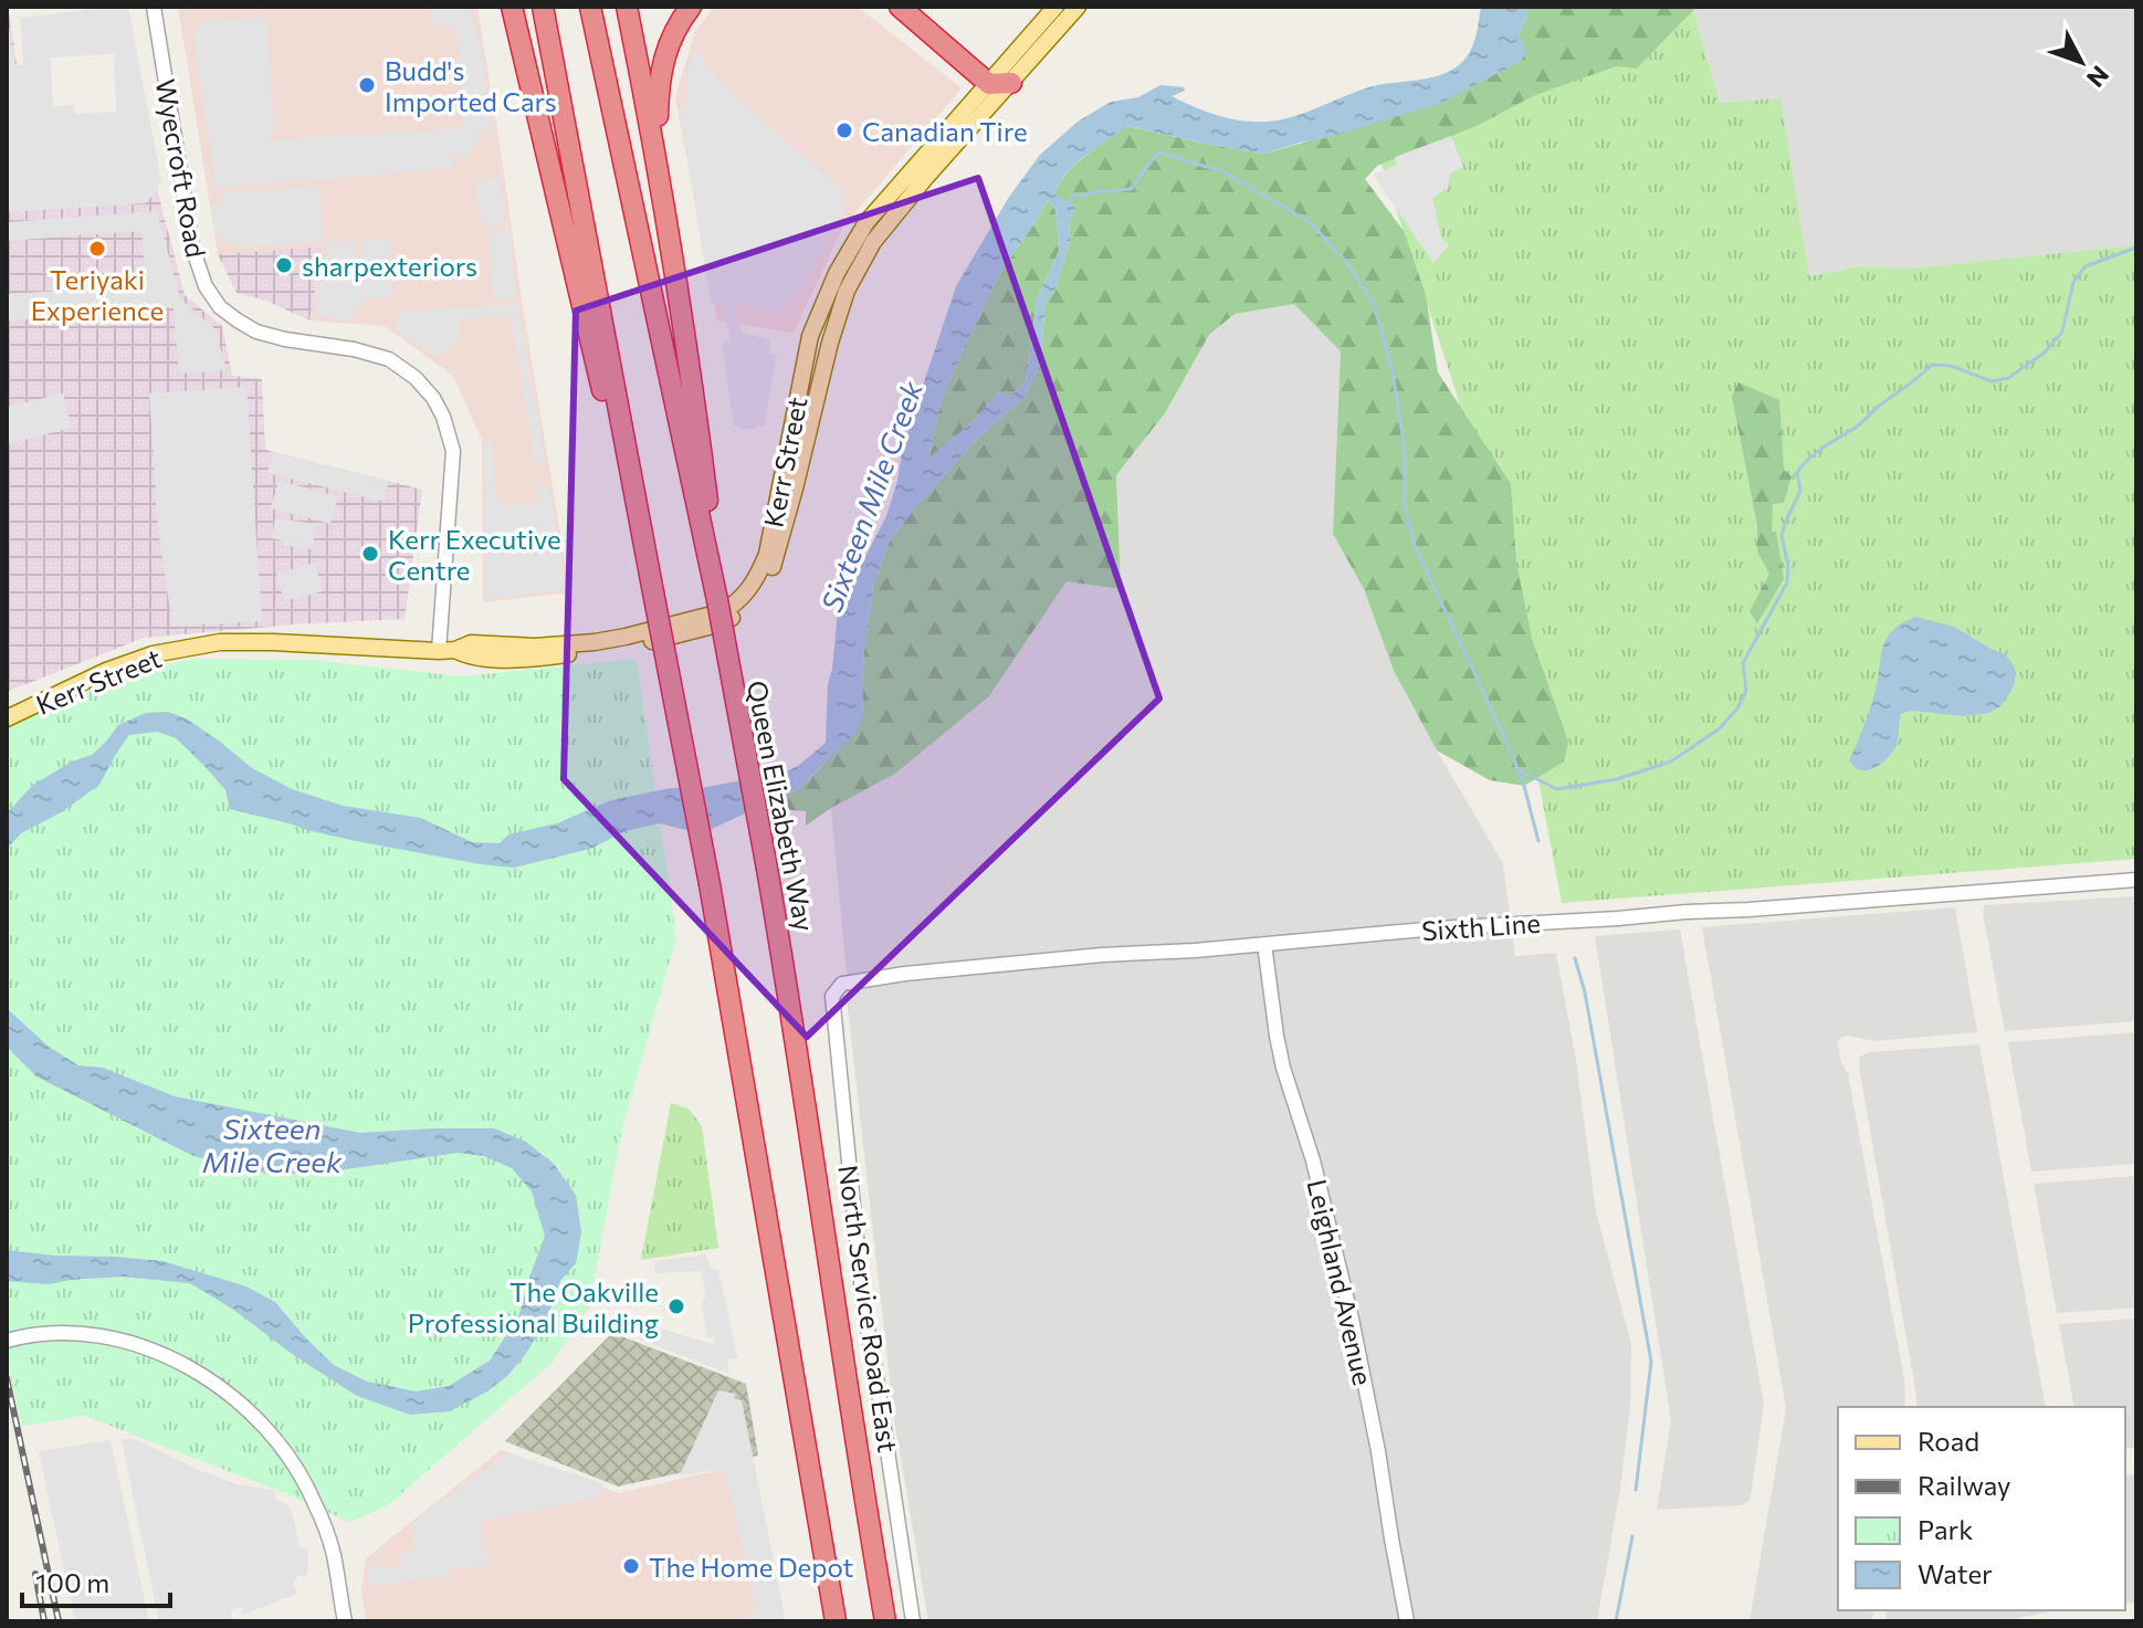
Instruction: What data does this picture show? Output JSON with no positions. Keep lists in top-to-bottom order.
{
  "streets": {
    "highway": ["Queen Elizabeth Way"],
    "main road": ["Kerr Street"],
    "street": [
      "Wyecroft Road",
      "Sixth Line",
      "Leighland Avenue",
      "North Service Road East"
    ]
  },
  "crossings": [
    ["Wyecroft Road", "Kerr Street"],
    ["Sixth Line", "Leighland Avenue"],
    ["Sixth Line", "North Service Road East"]
  ],
  "water": ["Sixteen Mile Creek"],
  "places": [
    "Budd's Imported Cars",
    "Canadian Tire",
    "Teriyaki Experience",
    "sharpexteriors",
    "Kerr Executive Centre",
    "The Oakville Professional Building",
    "The Home Depot"
  ],
  "legend": [
    "Road",
    "Railway",
    "Park",
    "Water"
  ],
  "scale_bar": "100 m",
  "north": "bottom right"
}
